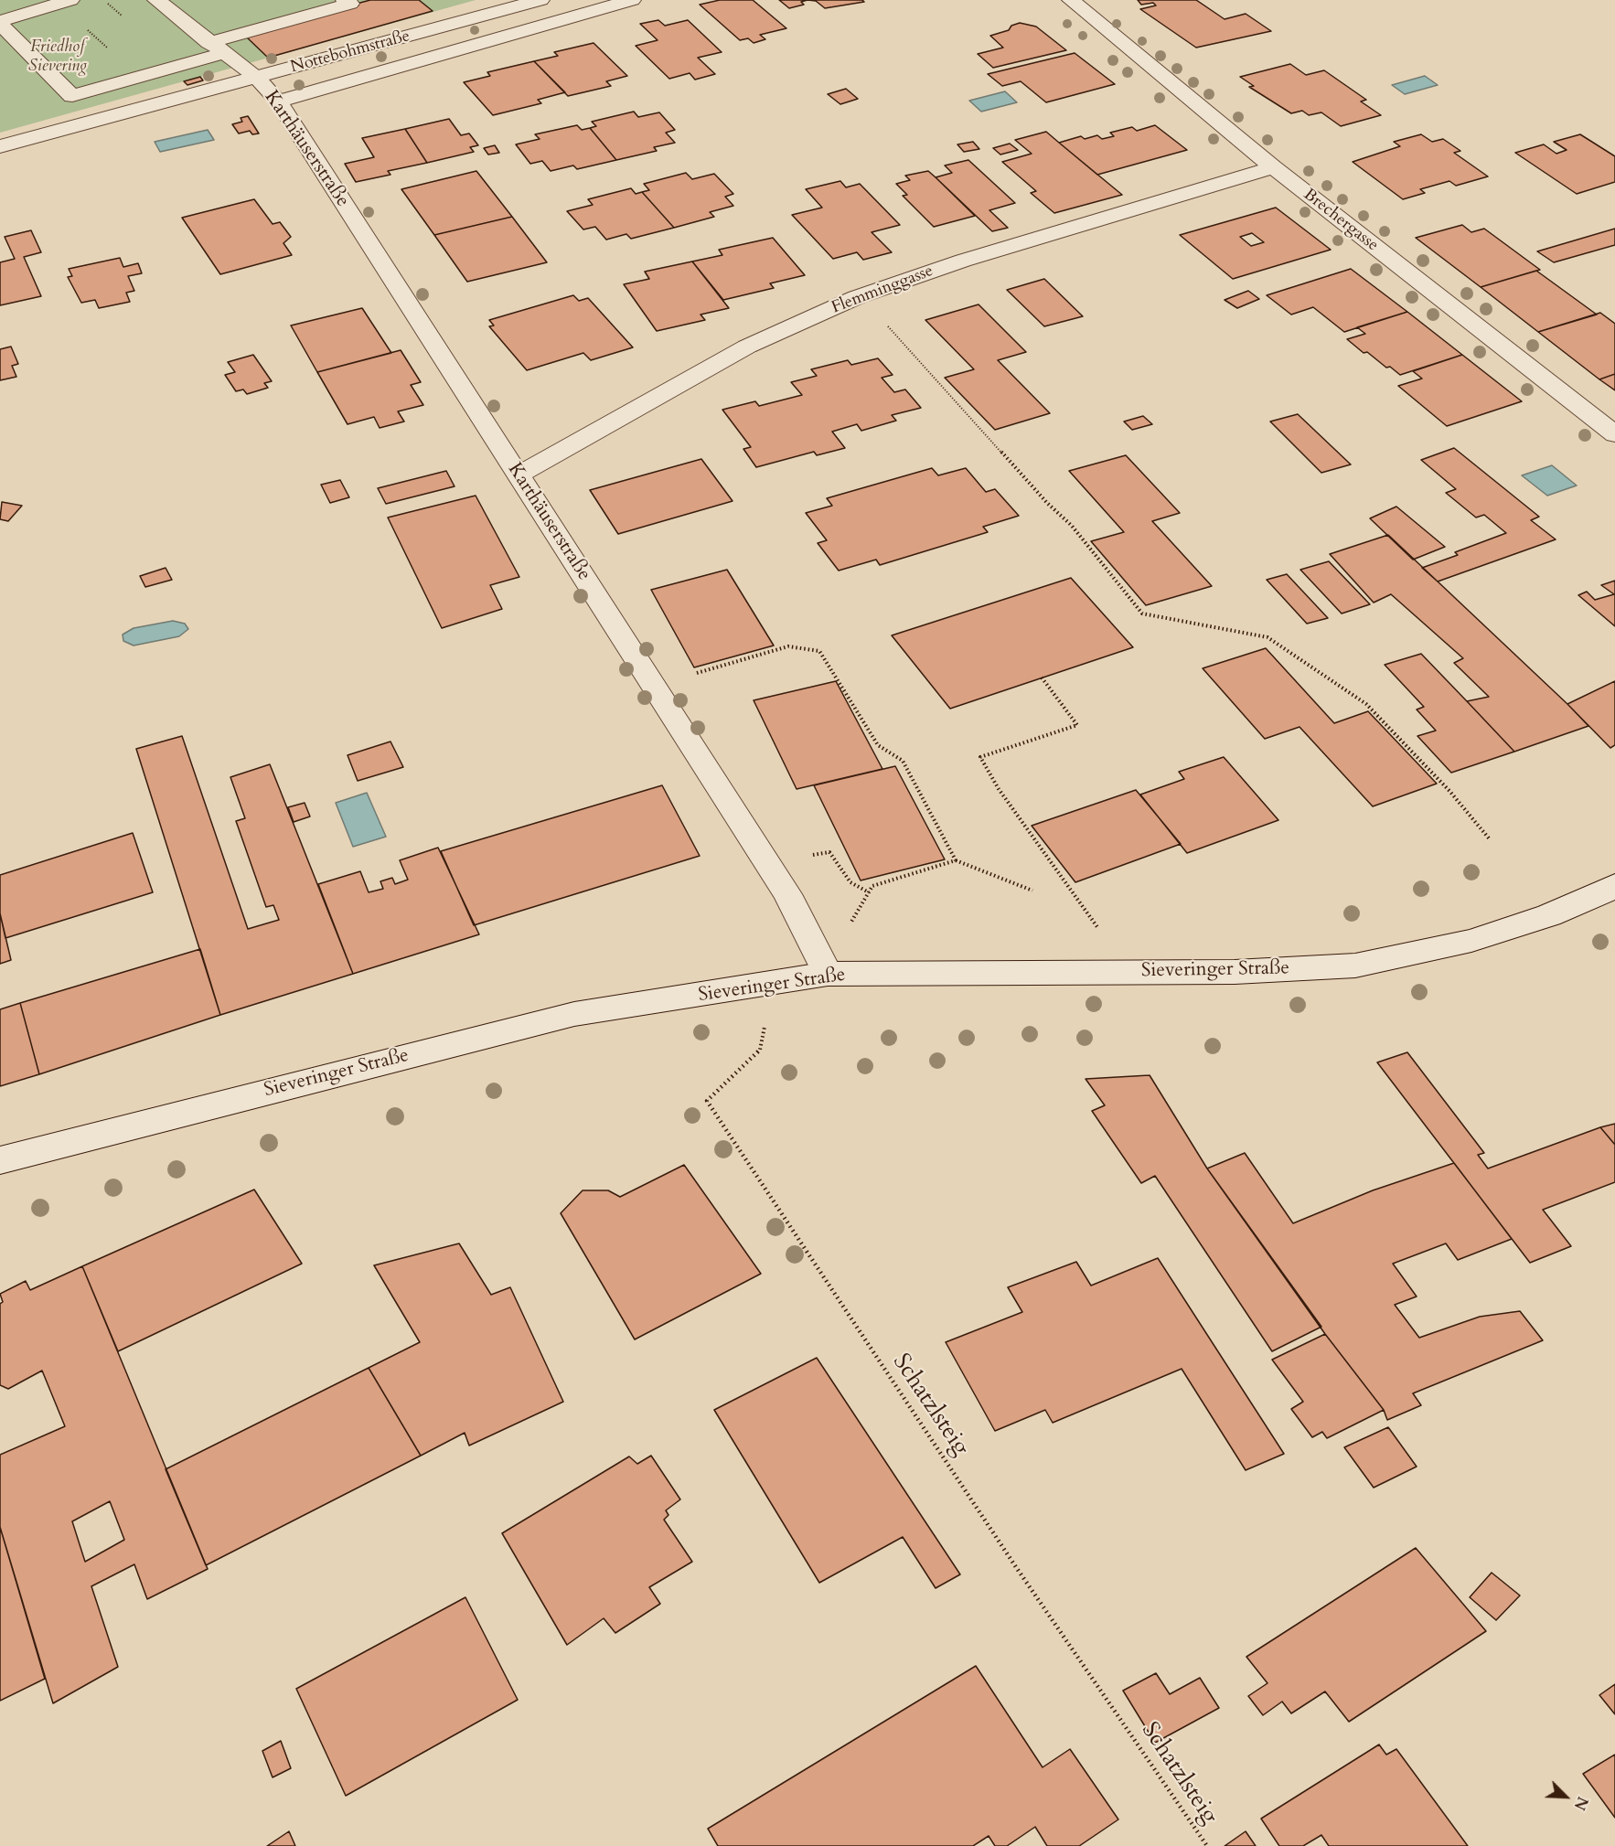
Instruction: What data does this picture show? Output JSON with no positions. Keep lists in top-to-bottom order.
{
  "streets": {
    "street": [
      "Nottebohmstraße",
      "Karthäuserstraße",
      "Brechergasse",
      "Flemminggasse",
      "Sieveringer Straße"
    ],
    "path": ["Schatzlsteig"]
  },
  "crossings": [
    ["Nottebohmstraße", "Karthäuserstraße"],
    ["Karthäuserstraße", "Flemminggasse"],
    ["Karthäuserstraße", "Sieveringer Straße"],
    ["Brechergasse", "Flemminggasse"],
    ["Sieveringer Straße", "Schatzlsteig"]
  ],
  "parks": ["Friedhof Sievering"],
  "north": "bottom right"
}
